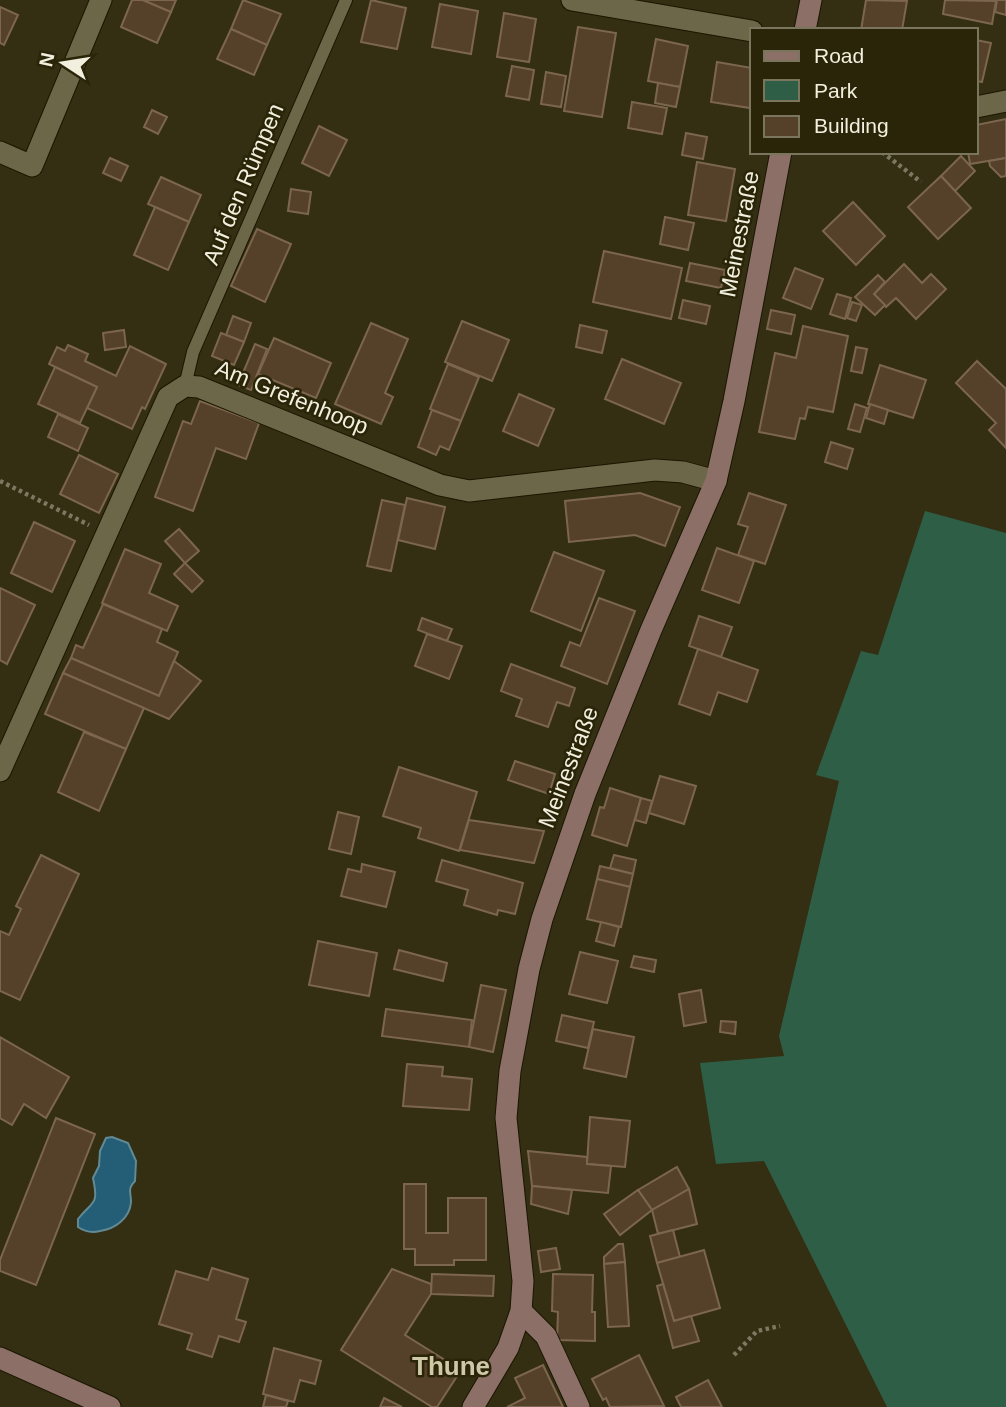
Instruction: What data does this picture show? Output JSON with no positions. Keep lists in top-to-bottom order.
{
  "streets": {
    "street": ["Meinestraße", "Am Grefenhoop"],
    "lane": ["Auf den Rümpen"]
  },
  "crossings": [
    ["Auf den Rümpen", "Am Grefenhoop"],
    ["Meinestraße", "Am Grefenhoop"]
  ],
  "districts": ["Thune"],
  "legend": ["Road", "Park", "Building"],
  "north": "left"
}
